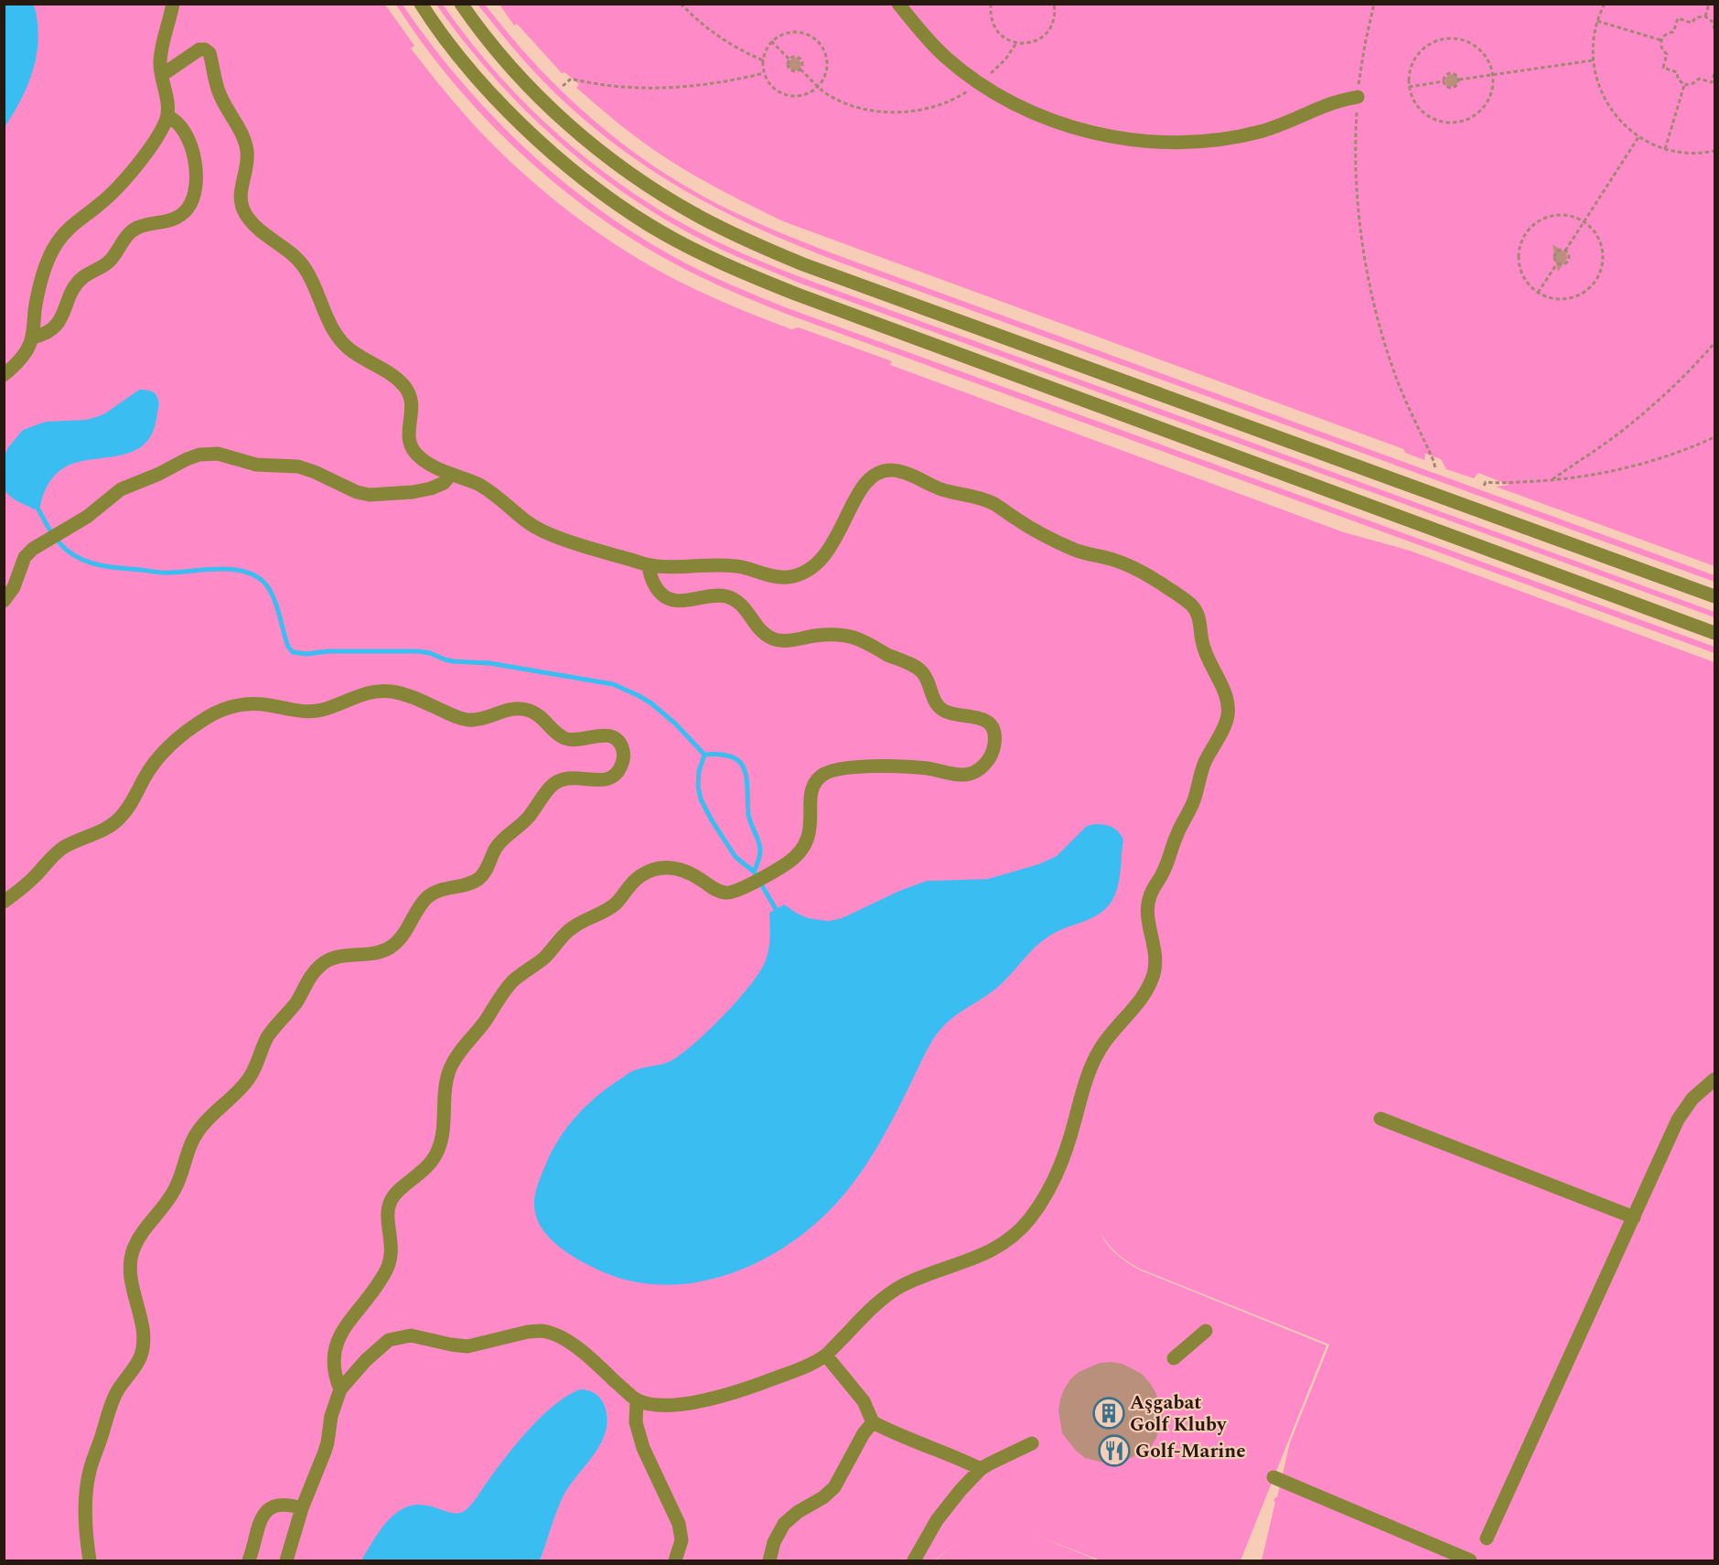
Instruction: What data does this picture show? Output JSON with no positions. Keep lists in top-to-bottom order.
{
  "places": {
    "building": ["Aşgabat Golf Kluby"],
    "restaurant": ["Golf-Marine"]
  }
}
